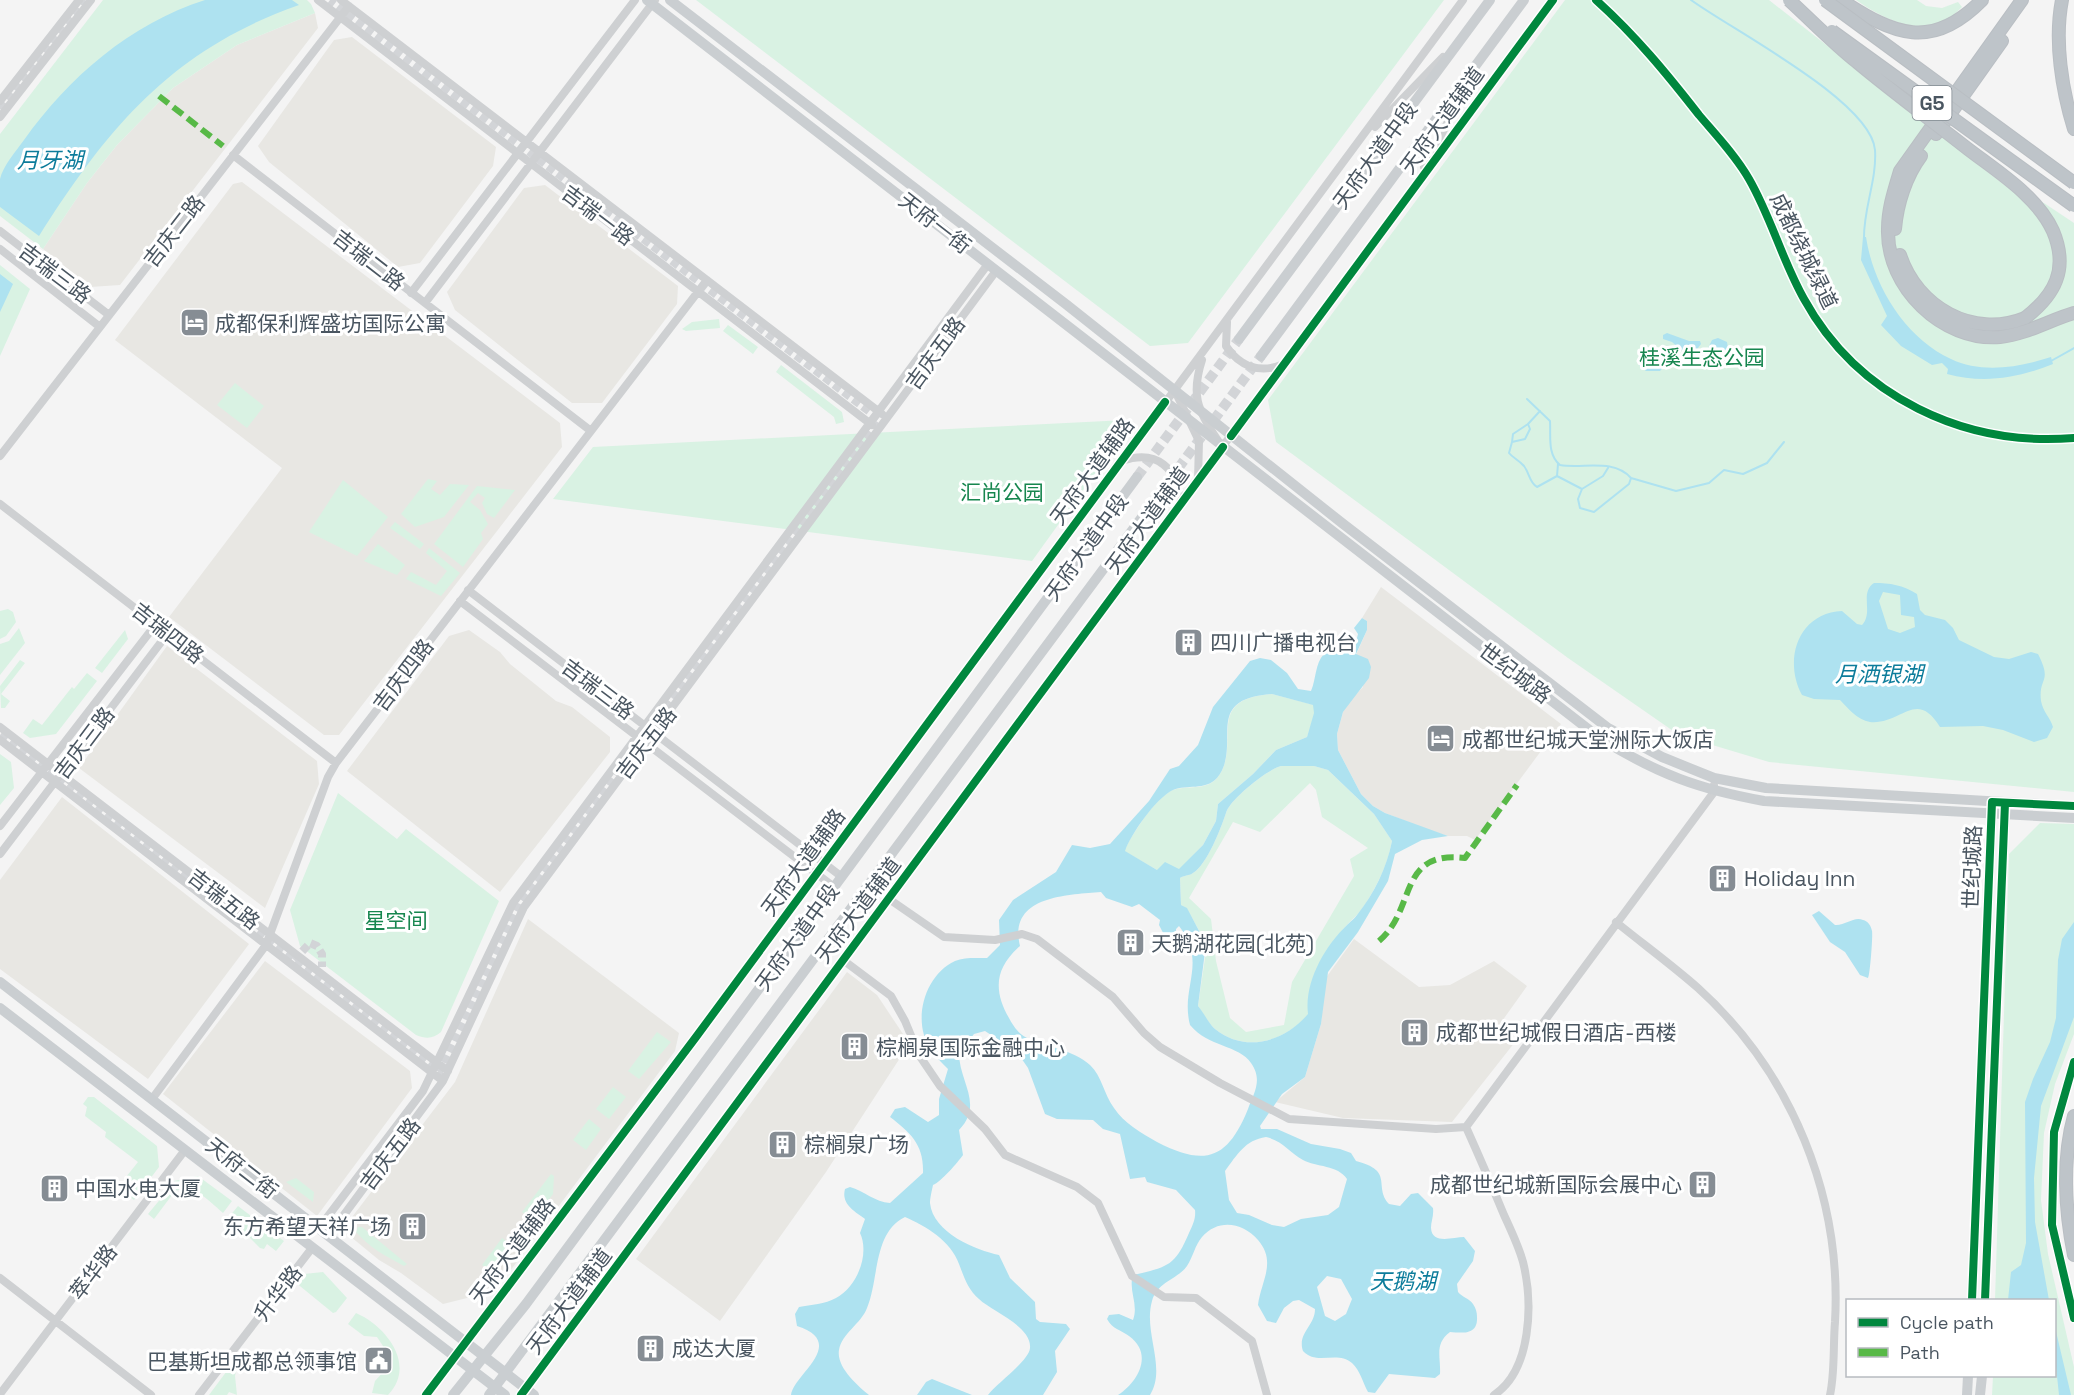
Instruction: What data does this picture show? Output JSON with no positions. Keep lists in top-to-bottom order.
{
  "streets": {
    "highway": ["G5"],
    "main road": [
      "天府大道中段",
      "天府一街",
      "世纪城路",
      "天府二街"
    ],
    "street": [
      "天府大道辅道",
      "吉瑞一路",
      "吉庆二路",
      "吉瑞二路",
      "吉瑞三路",
      "吉庆五路",
      "天府大道辅路",
      "吉瑞四路",
      "吉庆四路",
      "吉庆三路",
      "吉瑞五路",
      "萃华路",
      "升华路"
    ],
    "cycle path": ["成都绕城绿道"]
  },
  "crossings": [
    ["天府大道辅道", "天府一街"],
    ["天府大道辅道", "世纪城路"],
    ["天府大道中段", "吉瑞三路"],
    ["天府大道中段", "天府二街"],
    ["吉瑞一路", "吉庆二路"],
    ["吉瑞一路", "吉庆五路"],
    ["吉瑞一路", "吉庆四路"],
    ["天府一街", "吉庆五路"],
    ["天府一街", "天府大道辅路"],
    ["天府一街", "世纪城路"],
    ["吉庆二路", "吉瑞二路"],
    ["吉庆二路", "吉瑞三路"],
    ["吉瑞二路", "吉庆四路"],
    ["吉瑞三路", "吉庆五路"],
    ["吉瑞三路", "天府大道辅路"],
    ["吉瑞三路", "吉庆四路"],
    ["吉庆五路", "吉瑞五路"],
    ["吉庆五路", "天府二街"],
    ["天府大道辅路", "天府二街"],
    ["吉瑞四路", "吉庆四路"],
    ["吉瑞四路", "吉庆三路"],
    ["吉庆四路", "吉瑞五路"],
    ["吉庆四路", "天府二街"],
    ["吉庆三路", "吉瑞五路"],
    ["天府二街", "萃华路"],
    ["天府二街", "升华路"]
  ],
  "water": ["月牙湖", "月洒银湖", "天鹅湖"],
  "parks": ["桂溪生态公园", "汇尚公园", "星空间"],
  "places": {
    "hotel": ["成都保利辉盛坊国际公寓", "成都世纪城天堂洲际大饭店"],
    "building": [
      "四川广播电视台",
      "Holiday Inn",
      "天鹅湖花园(北苑)",
      "成都世纪城假日酒店-西楼",
      "棕榈泉国际金融中心",
      "棕榈泉广场",
      "成都世纪城新国际会展中心",
      "中国水电大厦",
      "东方希望天祥广场",
      "成达大厦"
    ],
    "public building": ["巴基斯坦成都总领事馆"]
  },
  "legend": ["Cycle path", "Path"]
}
